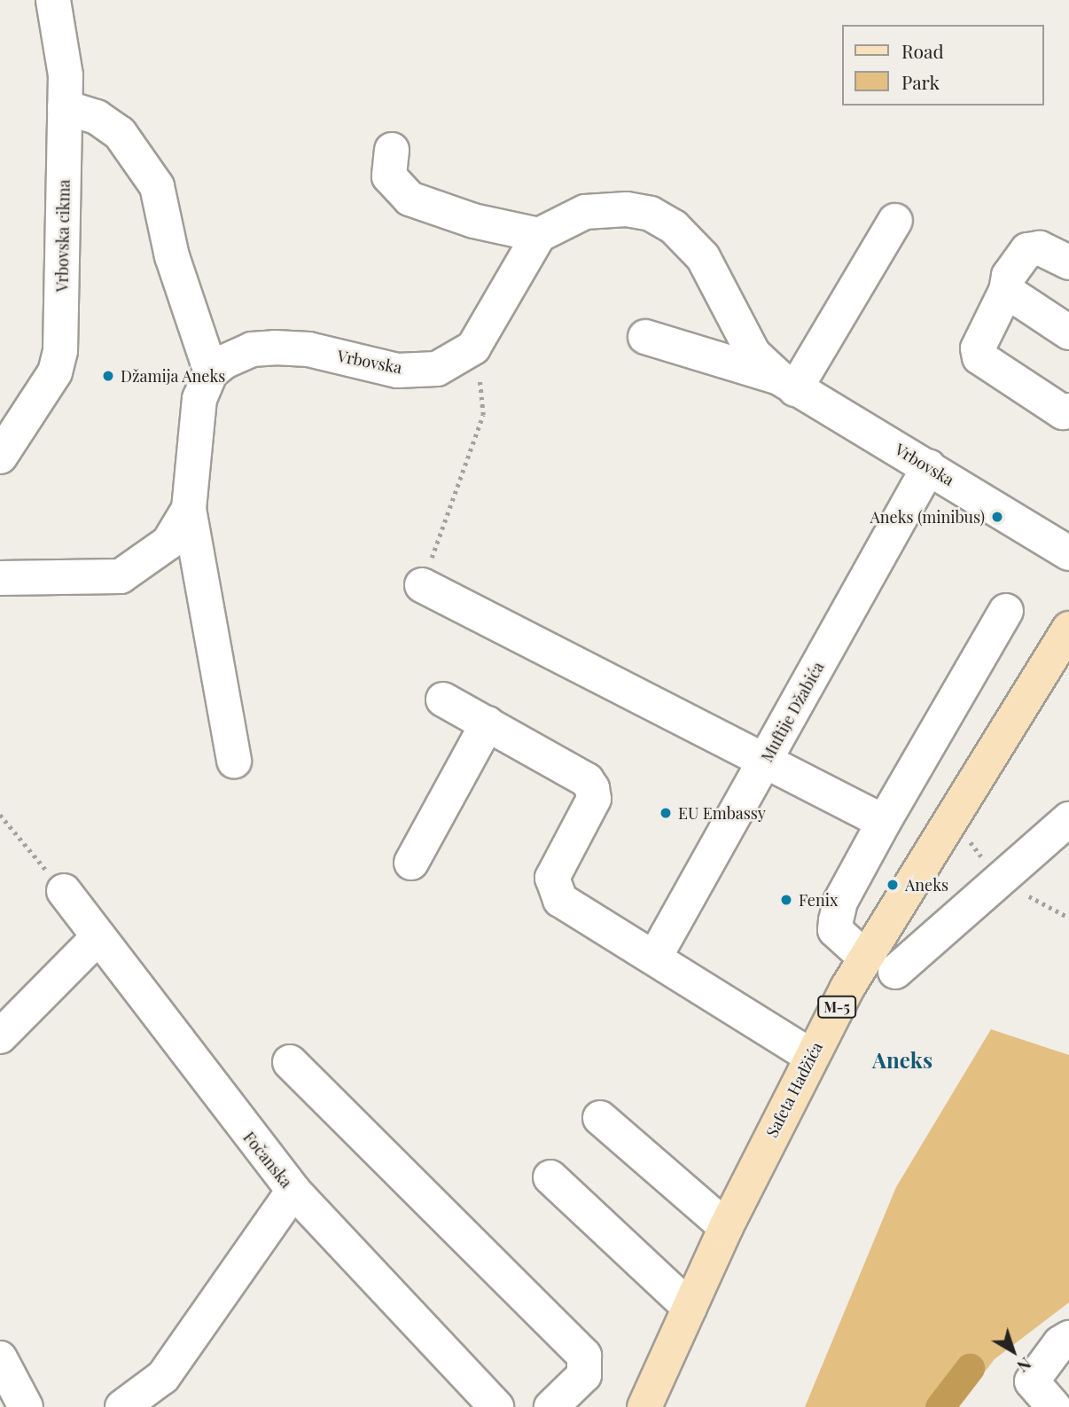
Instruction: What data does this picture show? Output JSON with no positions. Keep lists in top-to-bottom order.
{
  "streets": {
    "main road": ["M-5", "Safeta Hadžića"],
    "street": [
      "Vrbovska cikma",
      "Vrbovska",
      "Muftije Džabića",
      "Fočanska"
    ]
  },
  "crossings": [
    ["Vrbovska", "Muftije Džabića"]
  ],
  "districts": ["Aneks"],
  "places": [
    "Džamija Aneks",
    "Aneks (minibus)",
    "EU Embassy",
    "Aneks",
    "Fenix"
  ],
  "legend": ["Road", "Park"],
  "north": "bottom right"
}
